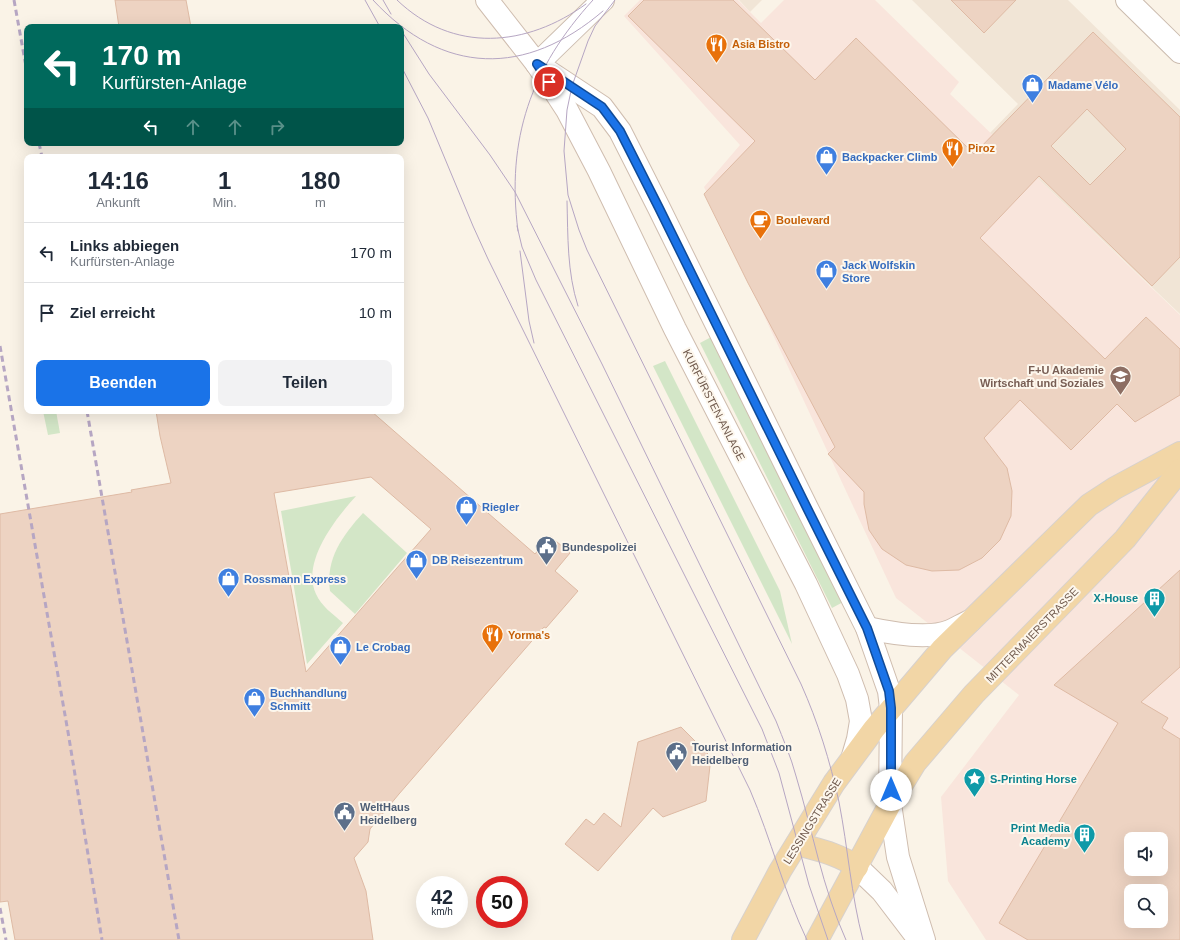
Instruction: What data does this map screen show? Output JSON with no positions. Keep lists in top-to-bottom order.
{
  "streets": {
    "main road": ["KURFÜRSTEN-ANLAGE", "MITTERMAIERSTRASSE", "LESSINGSTRASSE"]
  },
  "crossings": [
    ["KURFÜRSTEN-ANLAGE", "MITTERMAIERSTRASSE"],
    ["KURFÜRSTEN-ANLAGE", "LESSINGSTRASSE"]
  ],
  "places": {
    "restaurant": ["Asia Bistro", "Piroz", "Yorma's"],
    "shop": [
      "Madame Vélo",
      "Backpacker Climb",
      "Jack Wolfskin Store",
      "Riegler",
      "DB Reisezentrum",
      "Rossmann Express",
      "Le Crobag",
      "Buchhandlung Schmitt"
    ],
    "cafe": ["Boulevard"],
    "school or university": ["F+U Akademie Wirtschaft und Soziales"],
    "public building": ["Bundespolizei", "Tourist Information Heidelberg", "WeltHaus Heidelberg"],
    "building": ["X-House", "Print Media Academy"],
    "place": ["S-Printing Horse"]
  },
  "page": {
    "turn": ["170 m", "Kurfürsten-Anlage"],
    "eta": [
      "14:16",
      "Ankunft",
      "1",
      "Min.",
      "180",
      "m"
    ],
    "list": [
      {
        "name": "Links abbiegen",
        "note": "Kurfürsten-Anlage",
        "value": "170 m"
      },
      {
        "name": "Ziel erreicht",
        "value": "10 m"
      }
    ],
    "buttons": ["Beenden", "Teilen"],
    "speed": "42 km/h",
    "limit": "50"
  }
}
